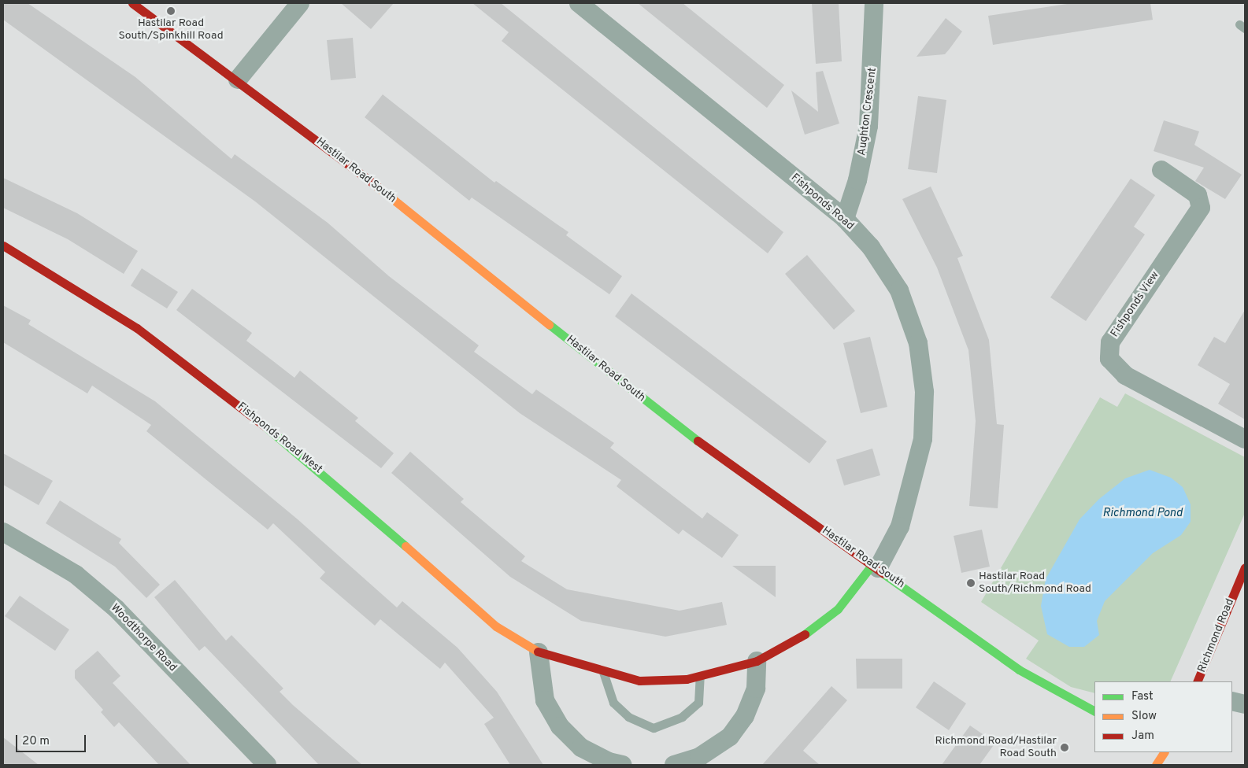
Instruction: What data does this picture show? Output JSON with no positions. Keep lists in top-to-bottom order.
{
  "streets": {
    "street": [
      "Aughton Crescent",
      "Hastilar Road South",
      "Fishponds Road",
      "Fishponds View",
      "Fishponds Road West",
      "Richmond Road",
      "Woodthorpe Road"
    ]
  },
  "crossings": [
    ["Aughton Crescent", "Fishponds Road"],
    ["Hastilar Road South", "Fishponds Road"],
    ["Hastilar Road South", "Fishponds Road West"],
    ["Fishponds Road", "Fishponds Road West"]
  ],
  "water": ["Richmond Pond"],
  "places": ["Hastilar Road South/Spinkhill Road", "Hastilar Road South/Richmond Road", "Richmond Road/Hastilar Road South"],
  "legend": ["Fast", "Slow", "Jam"],
  "scale_bar": "20 m"
}
